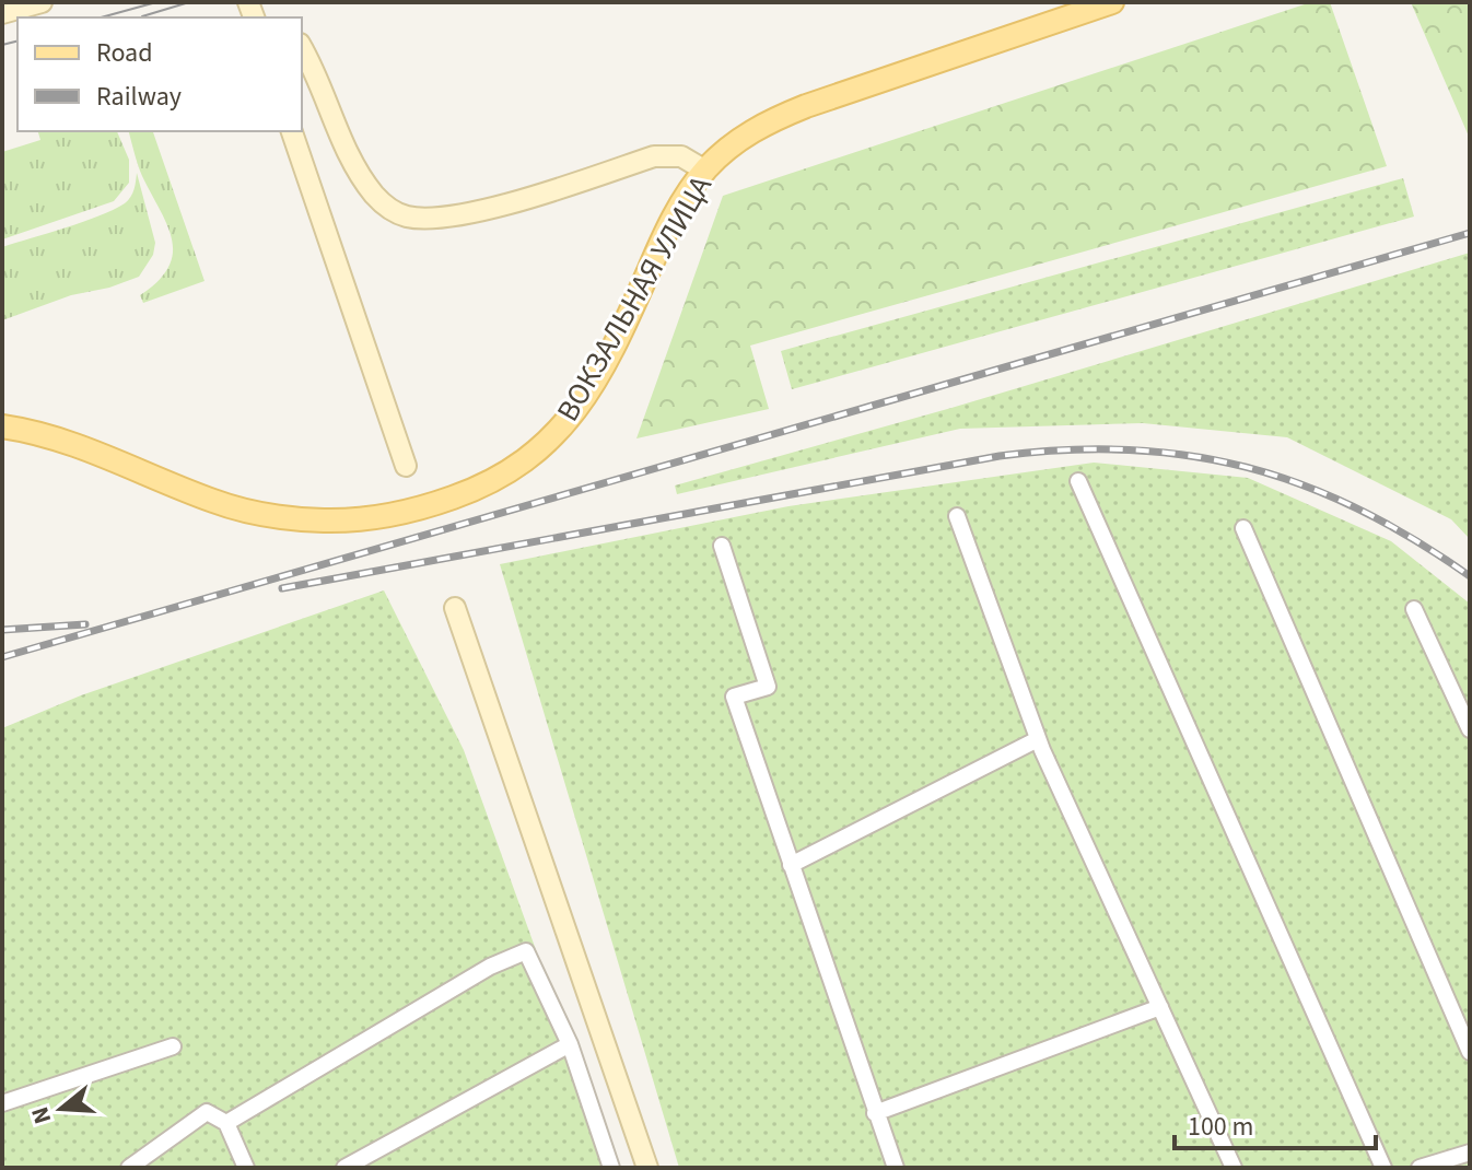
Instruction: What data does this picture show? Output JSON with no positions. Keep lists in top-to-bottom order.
{
  "streets": {
    "main road": ["ВОКЗАЛЬНАЯ УЛИЦА"]
  },
  "legend": ["Road", "Railway"],
  "scale_bar": "100 m",
  "north": "left"
}
